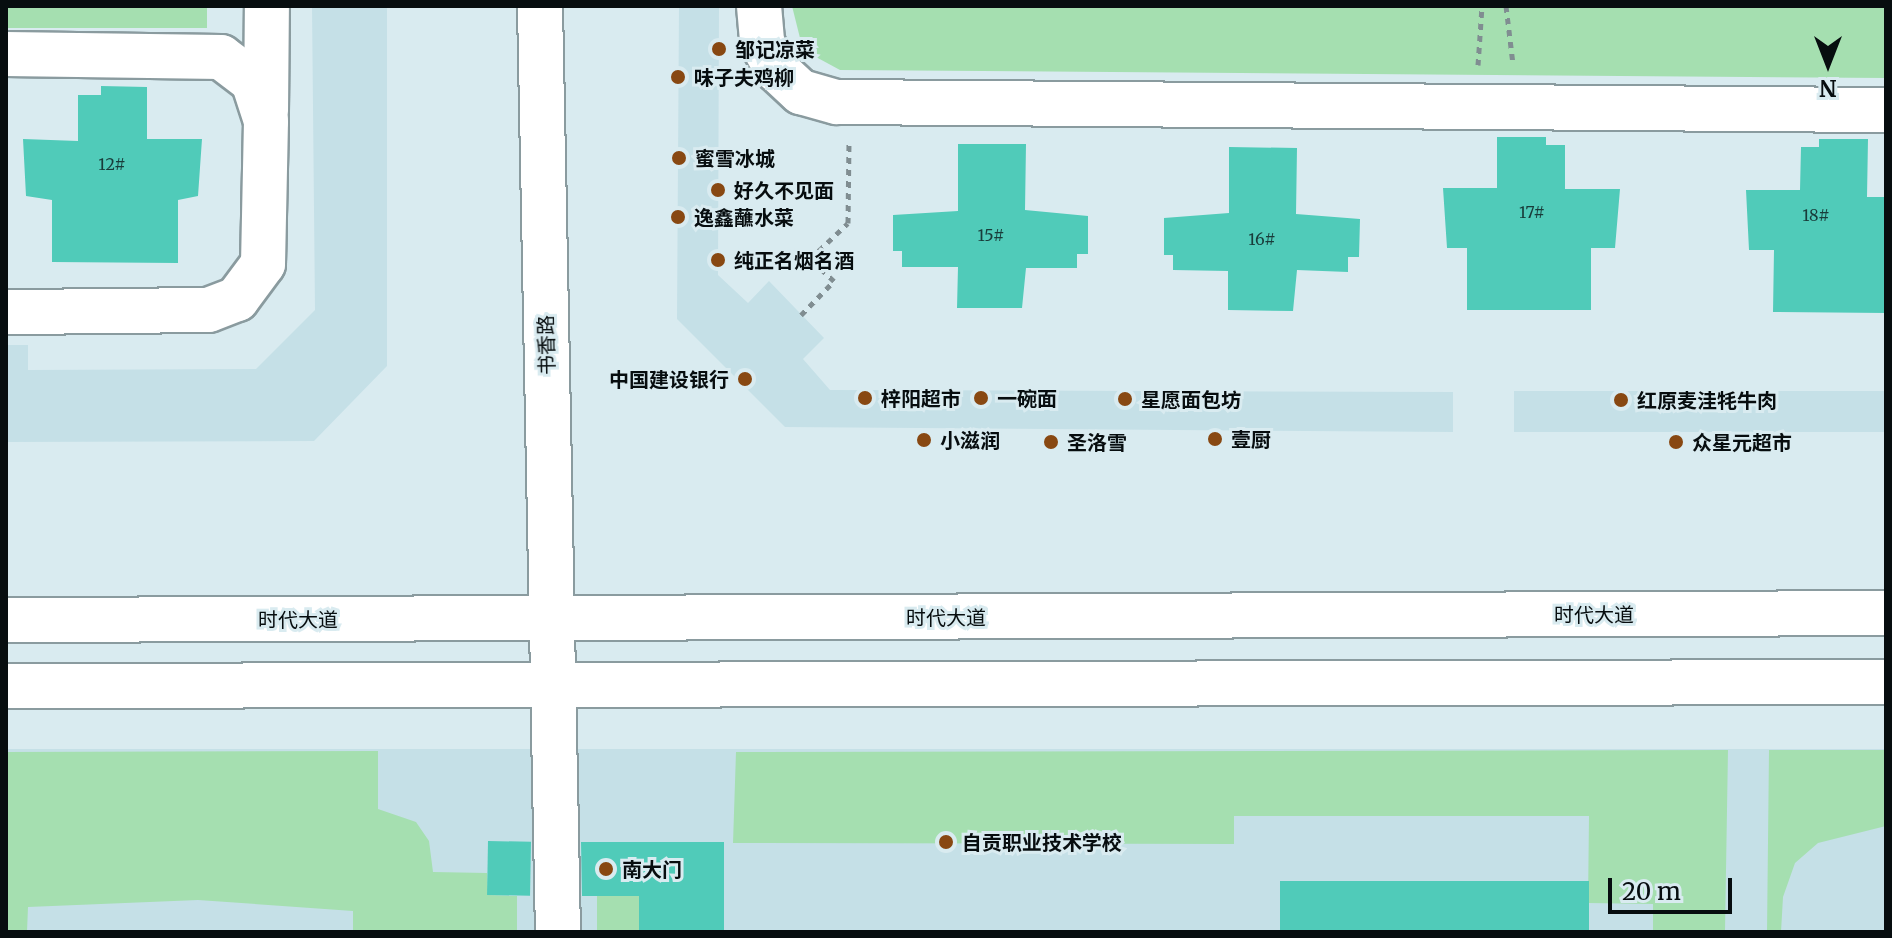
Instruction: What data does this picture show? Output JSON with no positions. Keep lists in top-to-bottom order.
{
  "streets": {
    "main road": ["书香路", "时代大道"]
  },
  "crossings": [
    ["书香路", "时代大道"]
  ],
  "places": [
    "邹记凉菜",
    "味子夫鸡柳",
    "蜜雪冰城",
    "好久不见面",
    "逸鑫蘸水菜",
    "纯正名烟名酒",
    "中国建设银行",
    "梓阳超市",
    "一碗面",
    "星愿面包坊",
    "红原麦洼牦牛肉",
    "壹厨",
    "小滋润",
    "圣洛雪",
    "众星元超市",
    "自贡职业技术学校",
    "南大门"
  ],
  "house_numbers": [
    "12#",
    "17#",
    "18#",
    "15#",
    "16#"
  ],
  "scale_bar": "20 m",
  "north": "bottom"
}
